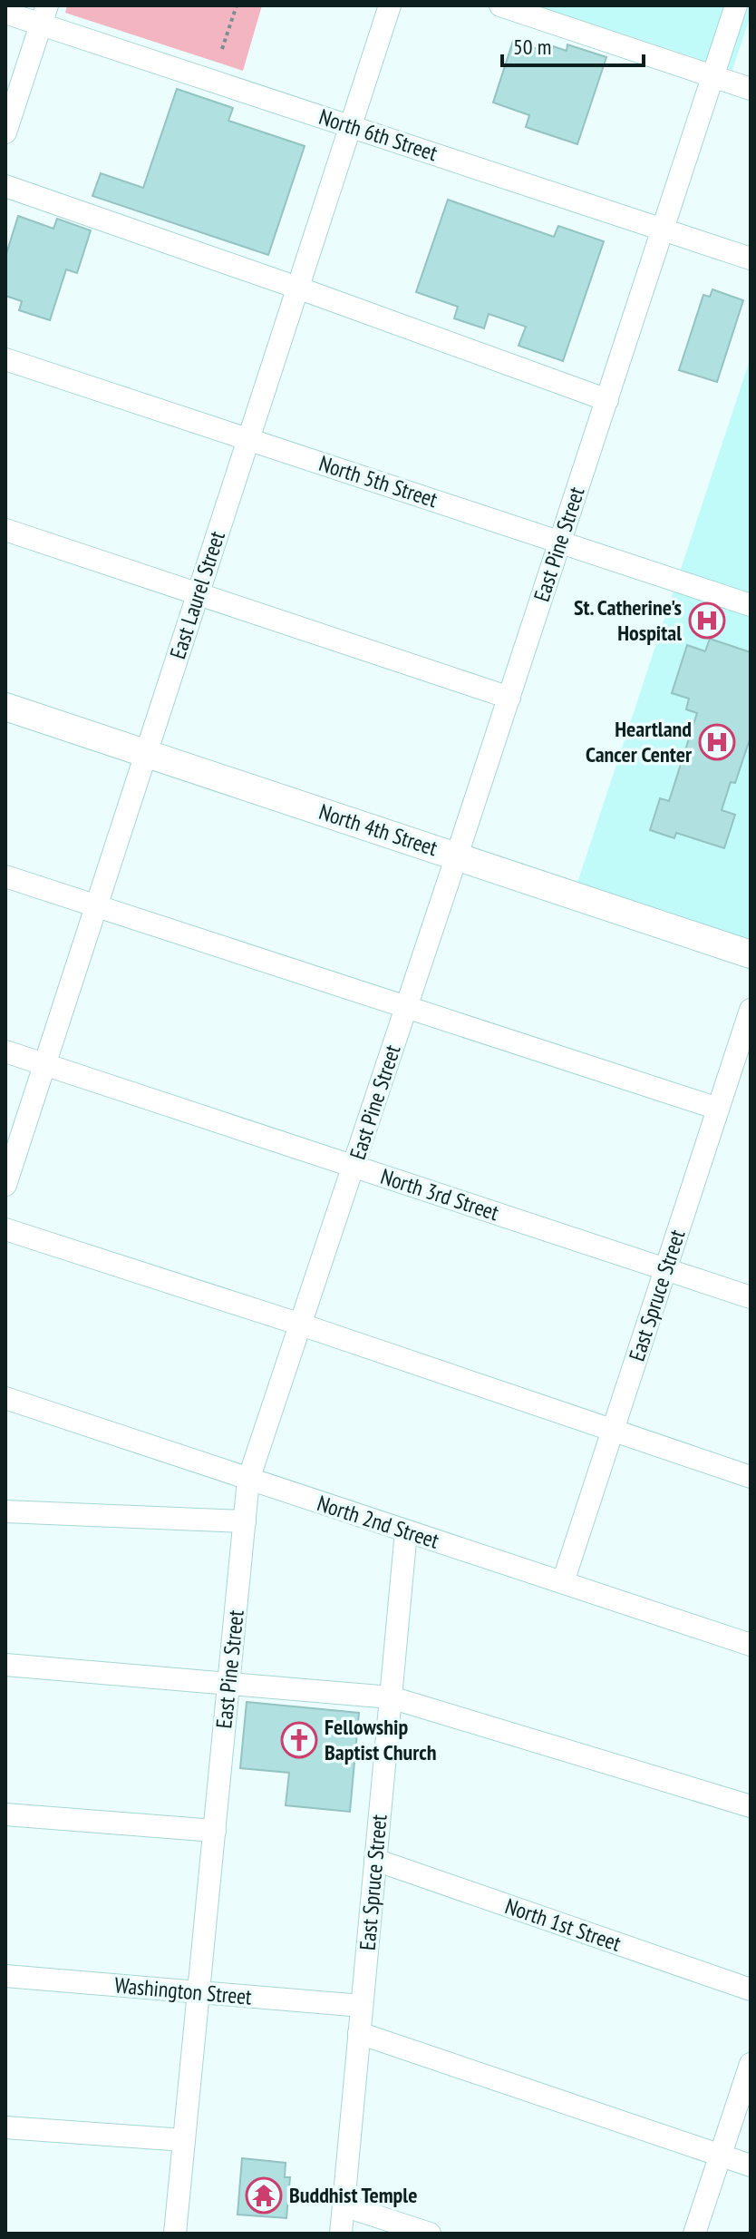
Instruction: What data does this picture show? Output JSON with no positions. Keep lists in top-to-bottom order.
{
  "streets": {
    "main road": ["North 4th Street"],
    "street": [
      "North 6th Street",
      "North 5th Street",
      "East Pine Street",
      "East Laurel Street",
      "North 3rd Street",
      "East Spruce Street",
      "North 2nd Street",
      "North 1st Street",
      "Washington Street"
    ]
  },
  "crossings": [
    ["North 6th Street", "East Pine Street"],
    ["North 6th Street", "East Laurel Street"],
    ["North 5th Street", "East Pine Street"],
    ["North 5th Street", "East Laurel Street"],
    ["East Pine Street", "North 4th Street"],
    ["East Pine Street", "North 3rd Street"],
    ["East Pine Street", "North 2nd Street"],
    ["East Pine Street", "Washington Street"],
    ["East Laurel Street", "North 4th Street"],
    ["East Laurel Street", "North 3rd Street"],
    ["North 3rd Street", "East Spruce Street"],
    ["East Spruce Street", "North 2nd Street"],
    ["East Spruce Street", "North 1st Street"],
    ["East Spruce Street", "Washington Street"]
  ],
  "places": {
    "hospital": ["St. Catherine's Hospital", "Heartland Cancer Center"],
    "church": ["Fellowship Baptist Church"],
    "temple": ["Buddhist Temple"]
  },
  "scale_bar": "50 m"
}
